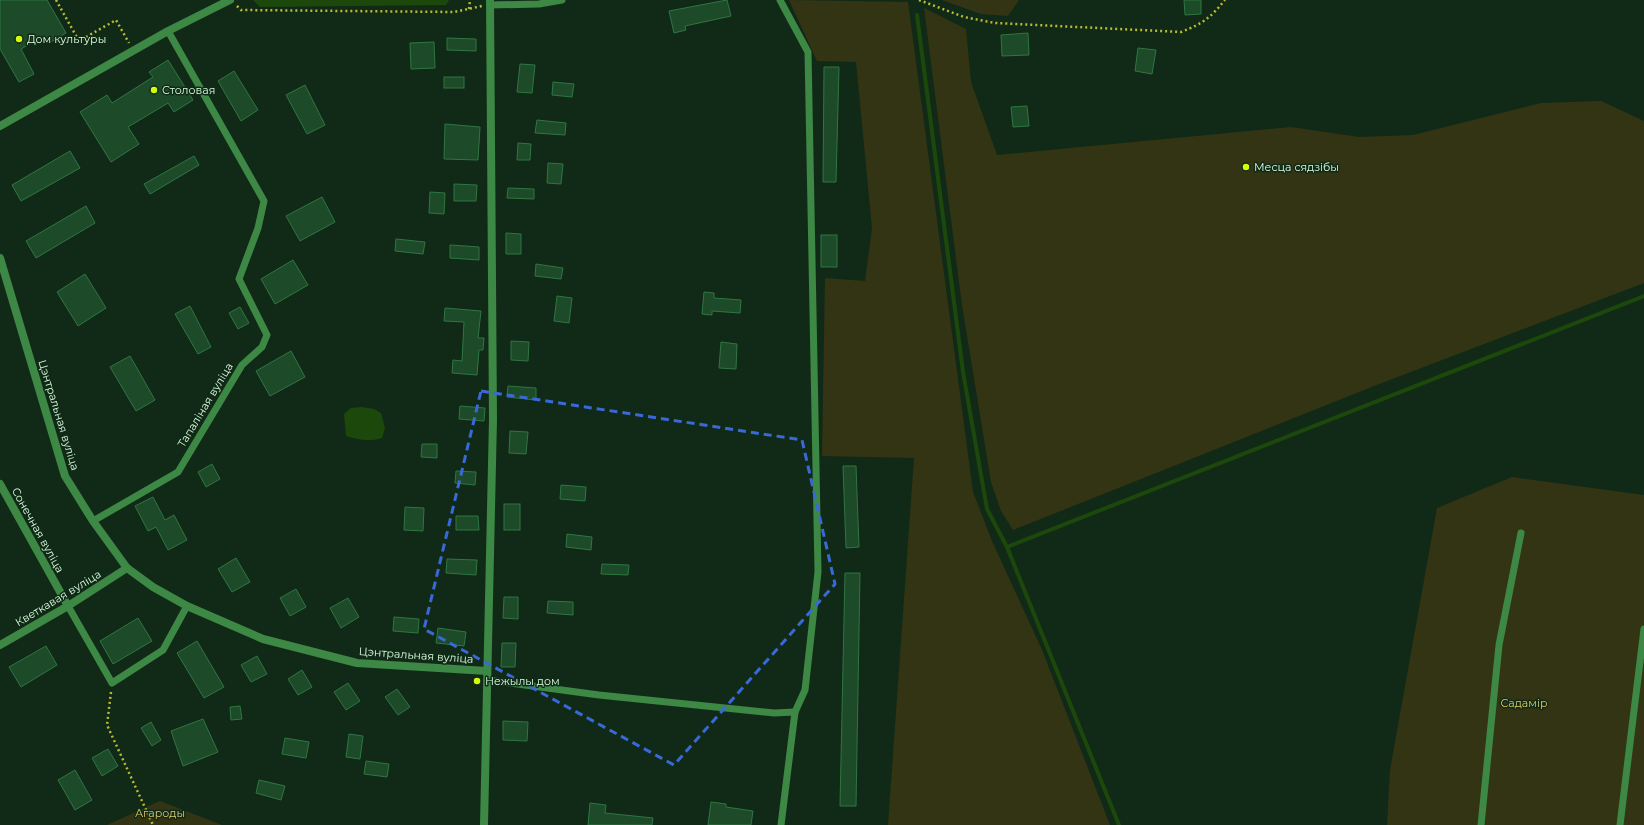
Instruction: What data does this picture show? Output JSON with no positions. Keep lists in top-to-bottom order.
{
  "streets": {
    "street": ["Цэнтральная вуліца", "Сонечная вуліца", "Кветкавая вуліца"],
    "lane": ["Тапаліная вуліца"]
  },
  "crossings": [
    ["Тапаліная вуліца", "Цэнтральная вуліца"],
    ["Цэнтральная вуліца", "Кветкавая вуліца"],
    ["Сонечная вуліца", "Кветкавая вуліца"]
  ],
  "parks": ["Садамір", "Агароды"],
  "places": [
    "Дом культуры",
    "Столовая",
    "Месца сядзібы",
    "Нежылы дом"
  ]
}
